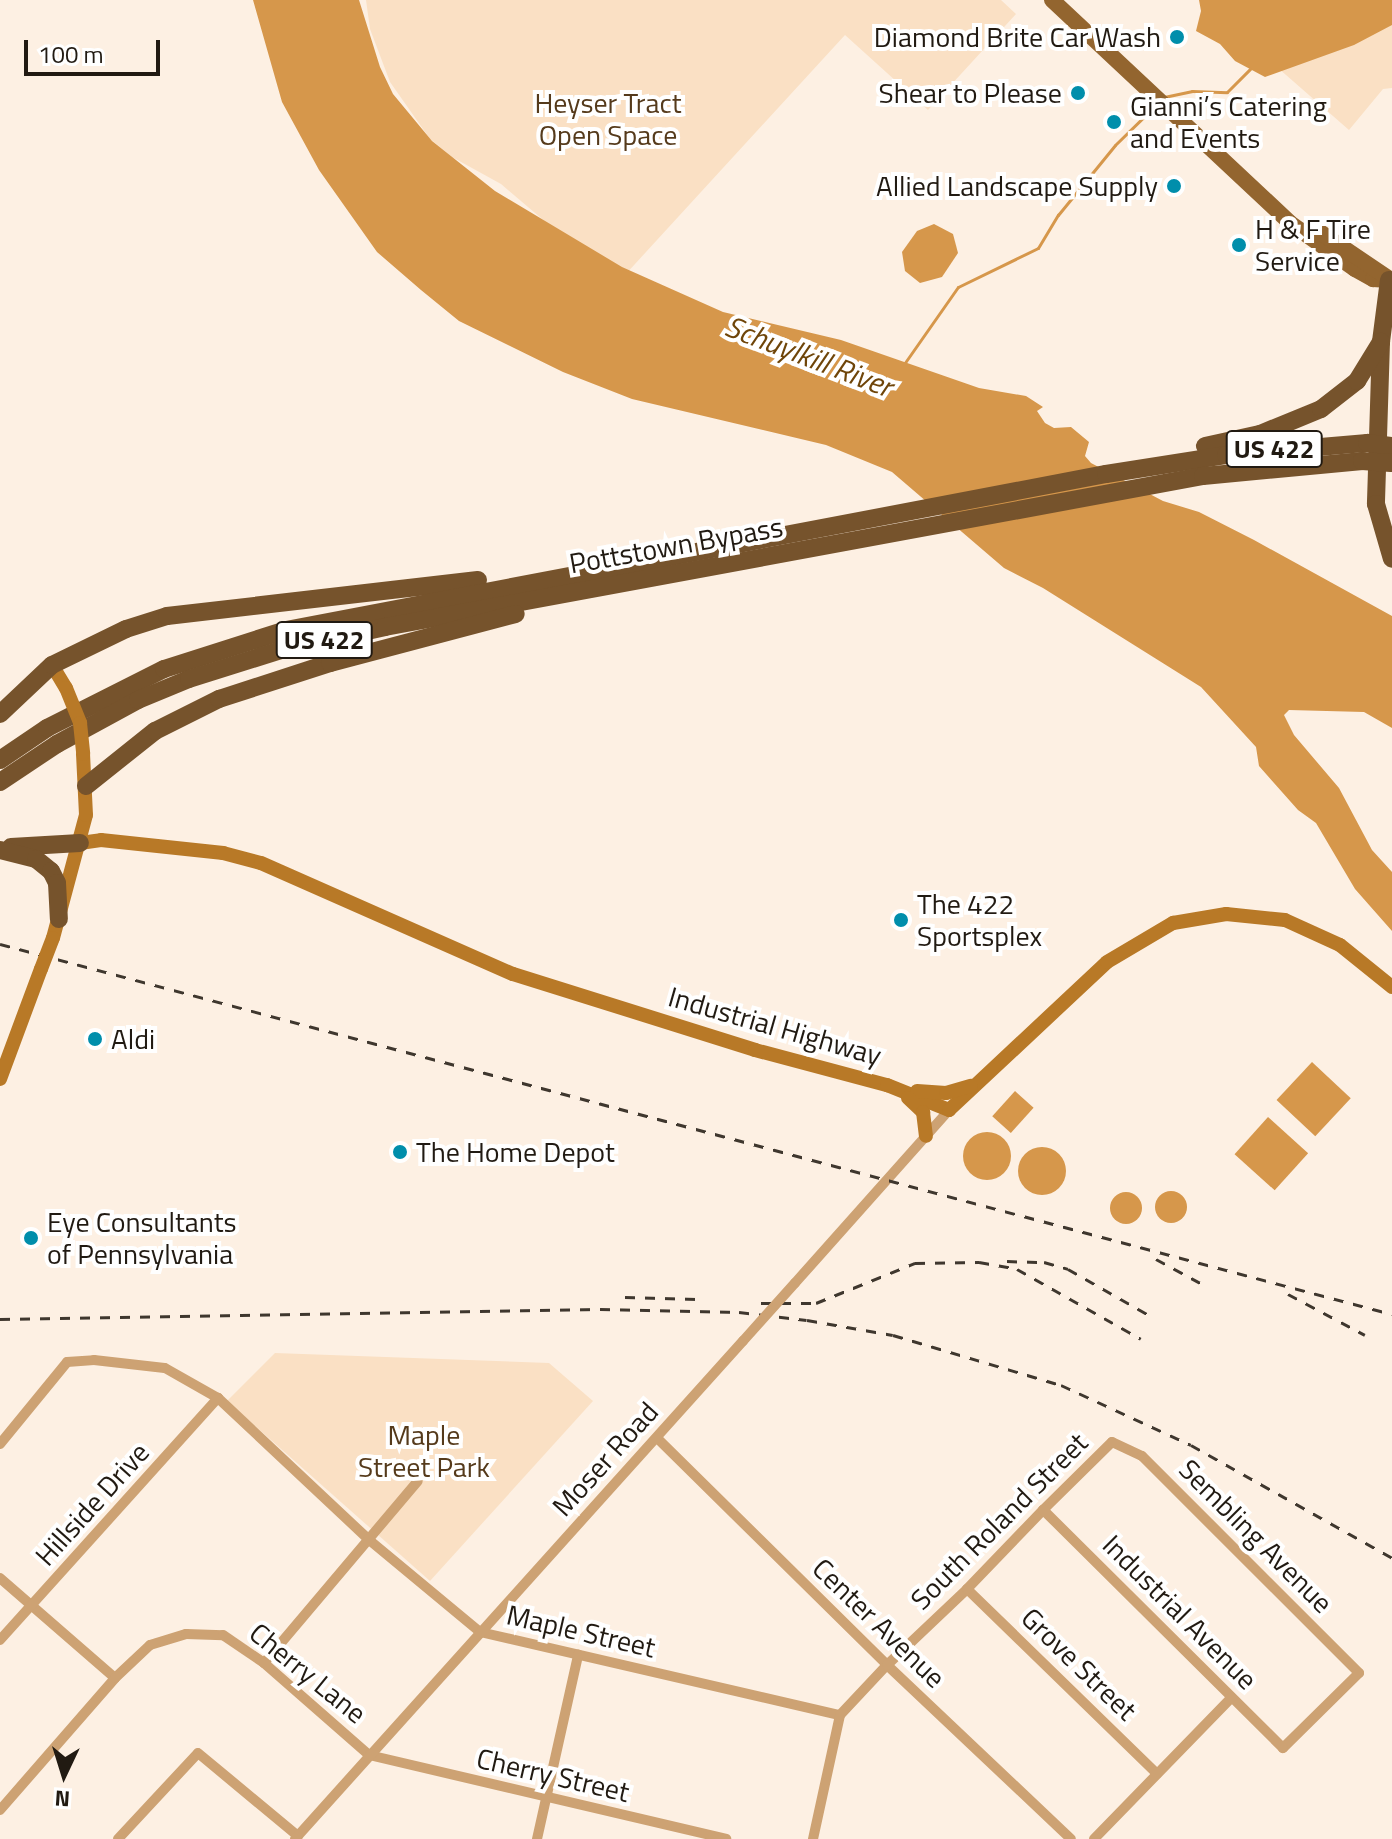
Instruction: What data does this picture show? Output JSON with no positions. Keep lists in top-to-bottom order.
{
  "streets": {
    "highway": ["US 422", "Pottstown Bypass"],
    "street": [
      "Industrial Highway",
      "Moser Road",
      "Hillside Drive",
      "South Roland Street",
      "Sembling Avenue",
      "Industrial Avenue",
      "Center Avenue",
      "Maple Street",
      "Grove Street",
      "Cherry Lane",
      "Cherry Street"
    ]
  },
  "crossings": [
    ["Industrial Highway", "Moser Road"],
    ["Moser Road", "Center Avenue"],
    ["Moser Road", "Maple Street"],
    ["Moser Road", "Cherry Lane"],
    ["Moser Road", "Cherry Street"],
    ["Hillside Drive", "Maple Street"],
    ["South Roland Street", "Sembling Avenue"],
    ["South Roland Street", "Industrial Avenue"],
    ["South Roland Street", "Center Avenue"],
    ["South Roland Street", "Maple Street"],
    ["South Roland Street", "Grove Street"],
    ["Sembling Avenue", "Industrial Avenue"],
    ["Cherry Lane", "Cherry Street"]
  ],
  "water": ["Schuylkill River"],
  "parks": ["Heyser Tract Open Space", "Maple Street Park"],
  "places": [
    "Diamond Brite Car Wash",
    "Shear to Please",
    "Gianni’s Catering and Events",
    "Allied Landscape Supply",
    "H & F Tire Service",
    "The 422 Sportsplex",
    "Aldi",
    "The Home Depot",
    "Eye Consultants of Pennsylvania"
  ],
  "scale_bar": "100 m",
  "north": "bottom"
}
